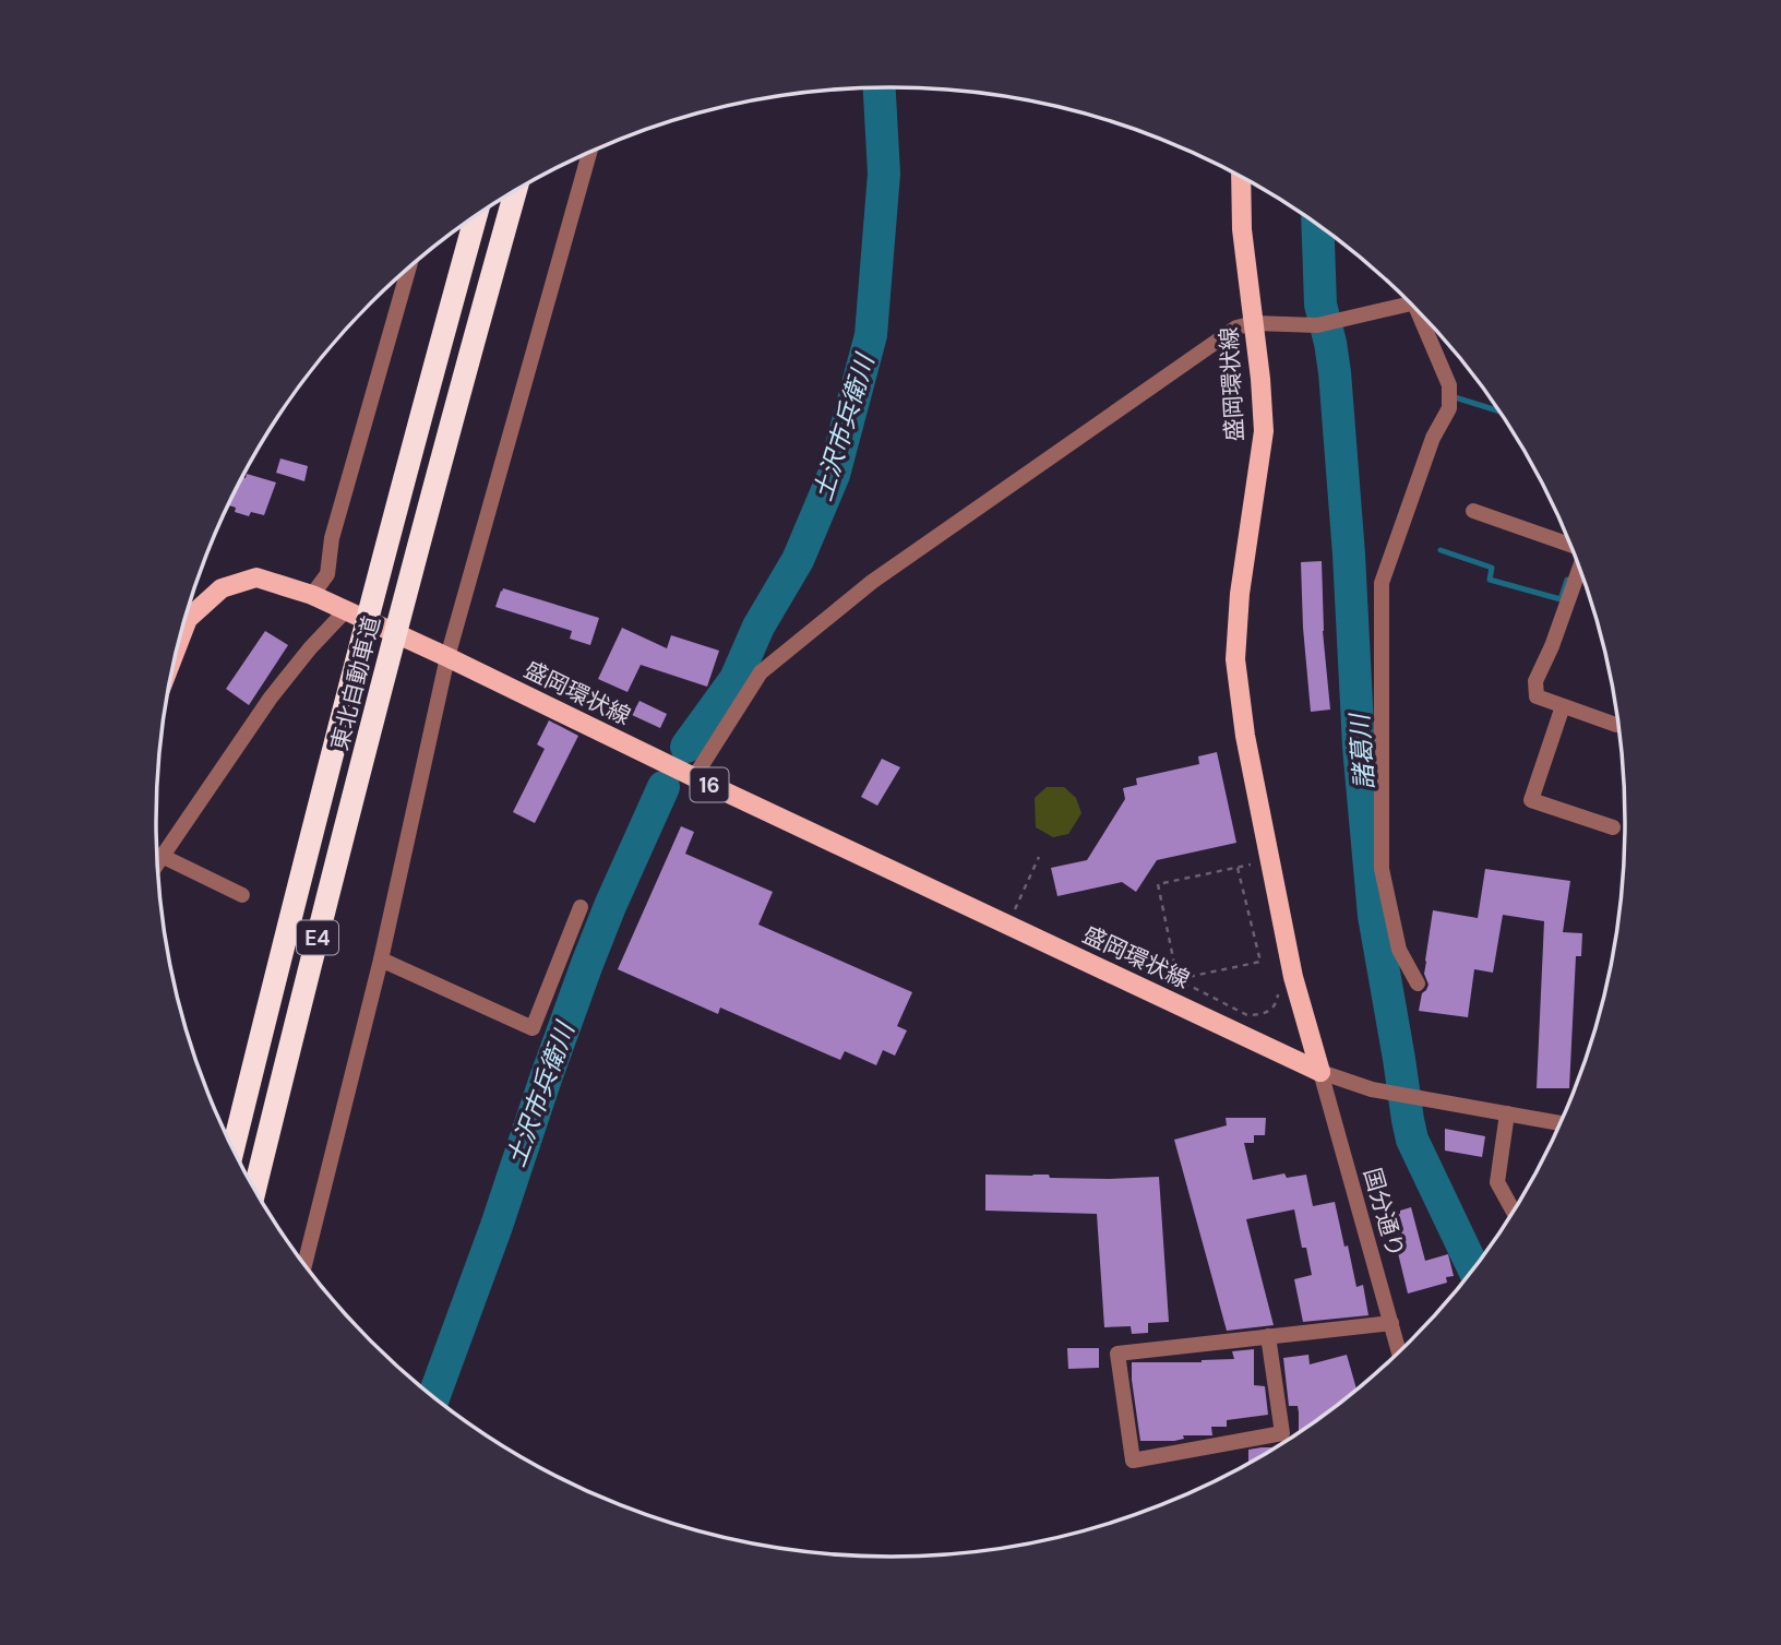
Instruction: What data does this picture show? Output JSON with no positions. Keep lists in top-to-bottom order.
{
  "streets": {
    "highway": ["東北自動車道", "E4"],
    "main road": ["盛岡環状線", "16"],
    "street": ["国分通り"]
  },
  "crossings": [
    ["盛岡環状線", "国分通り"]
  ],
  "water": ["土沢市兵衛川", "諸葛川"]
}
